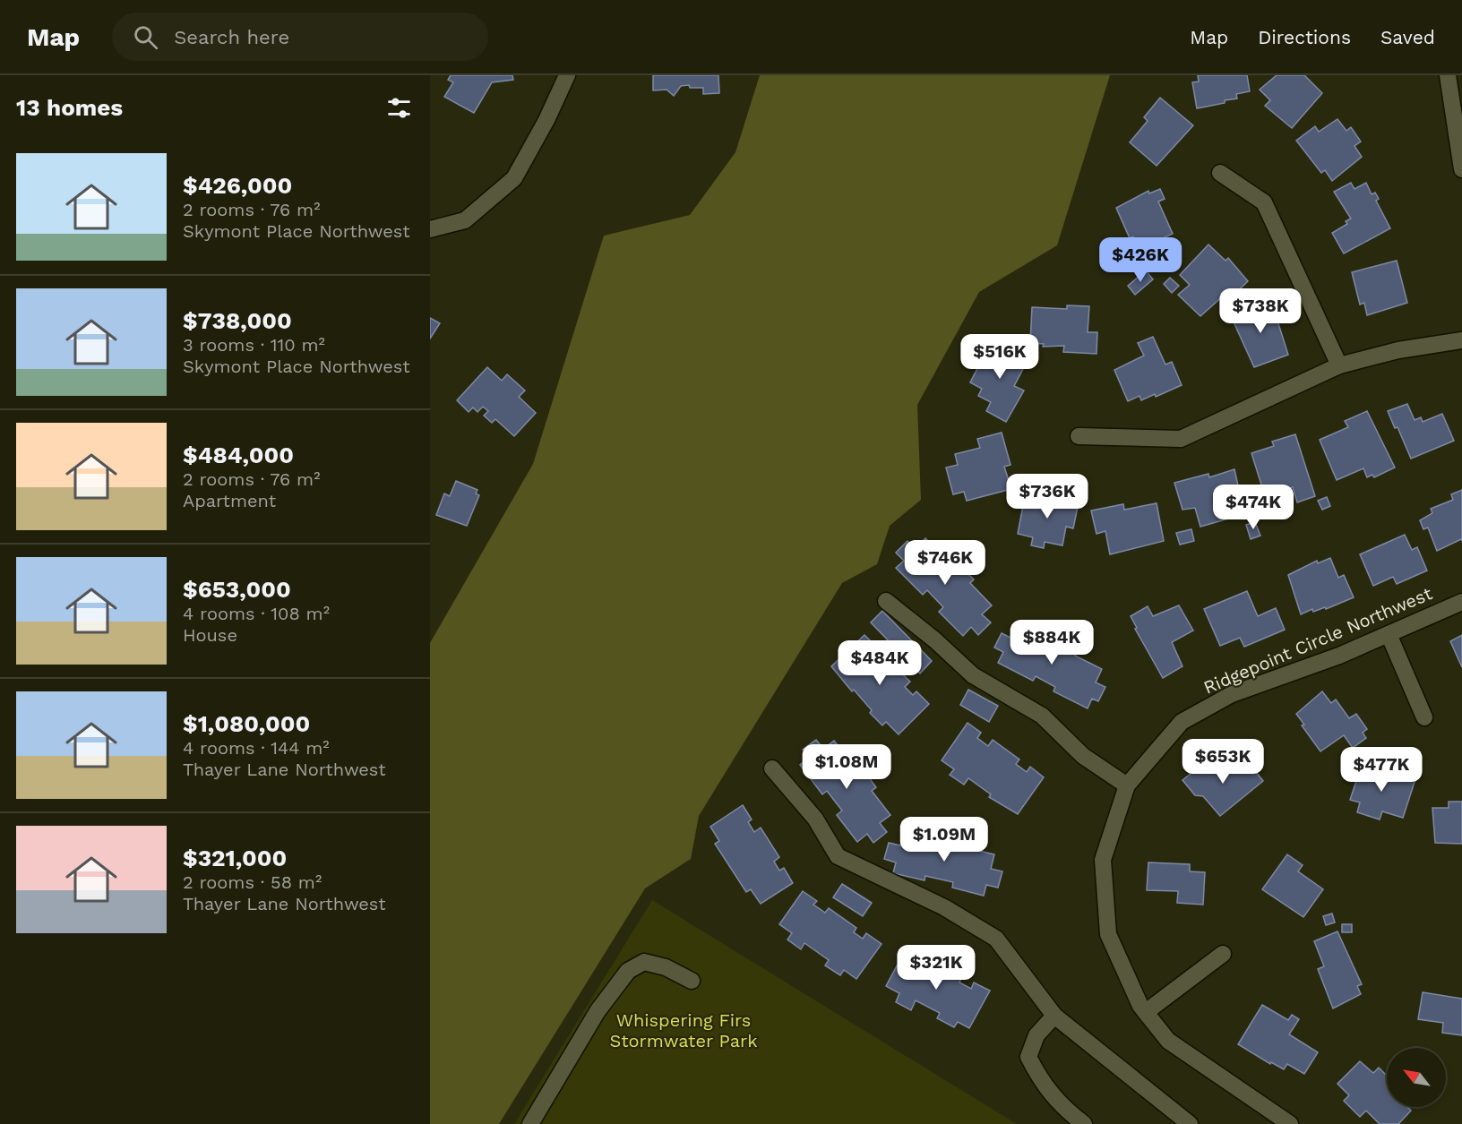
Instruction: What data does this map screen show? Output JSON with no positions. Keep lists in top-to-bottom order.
{
  "streets": {
    "street": ["Ridgepoint Circle Northwest"]
  },
  "parks": ["Whispering Firs Stormwater Park"],
  "north": "top left",
  "page": {
    "header": "Map",
    "search": "Search here",
    "nav": ["Map", "Directions", "Saved"],
    "heading": "13 homes",
    "list": [
      {
        "name": "$426,000",
        "note": "2 rooms · 76 m² · Skymont Place Northwest"
      },
      {
        "name": "$738,000",
        "note": "3 rooms · 110 m² · Skymont Place Northwest"
      },
      {
        "name": "$484,000",
        "note": "2 rooms · 76 m² · Apartment"
      },
      {
        "name": "$653,000",
        "note": "4 rooms · 108 m² · House"
      },
      {
        "name": "$1,080,000",
        "note": "4 rooms · 144 m² · Thayer Lane Northwest"
      },
      {
        "name": "$321,000",
        "note": "2 rooms · 58 m² · Thayer Lane Northwest"
      }
    ],
    "price": [
      "$426K",
      "$738K",
      "$516K",
      "$736K",
      "$474K",
      "$746K",
      "$884K",
      "$484K",
      "$653K",
      "$1.08M",
      "$477K",
      "$1.09M",
      "$321K"
    ]
  }
}
